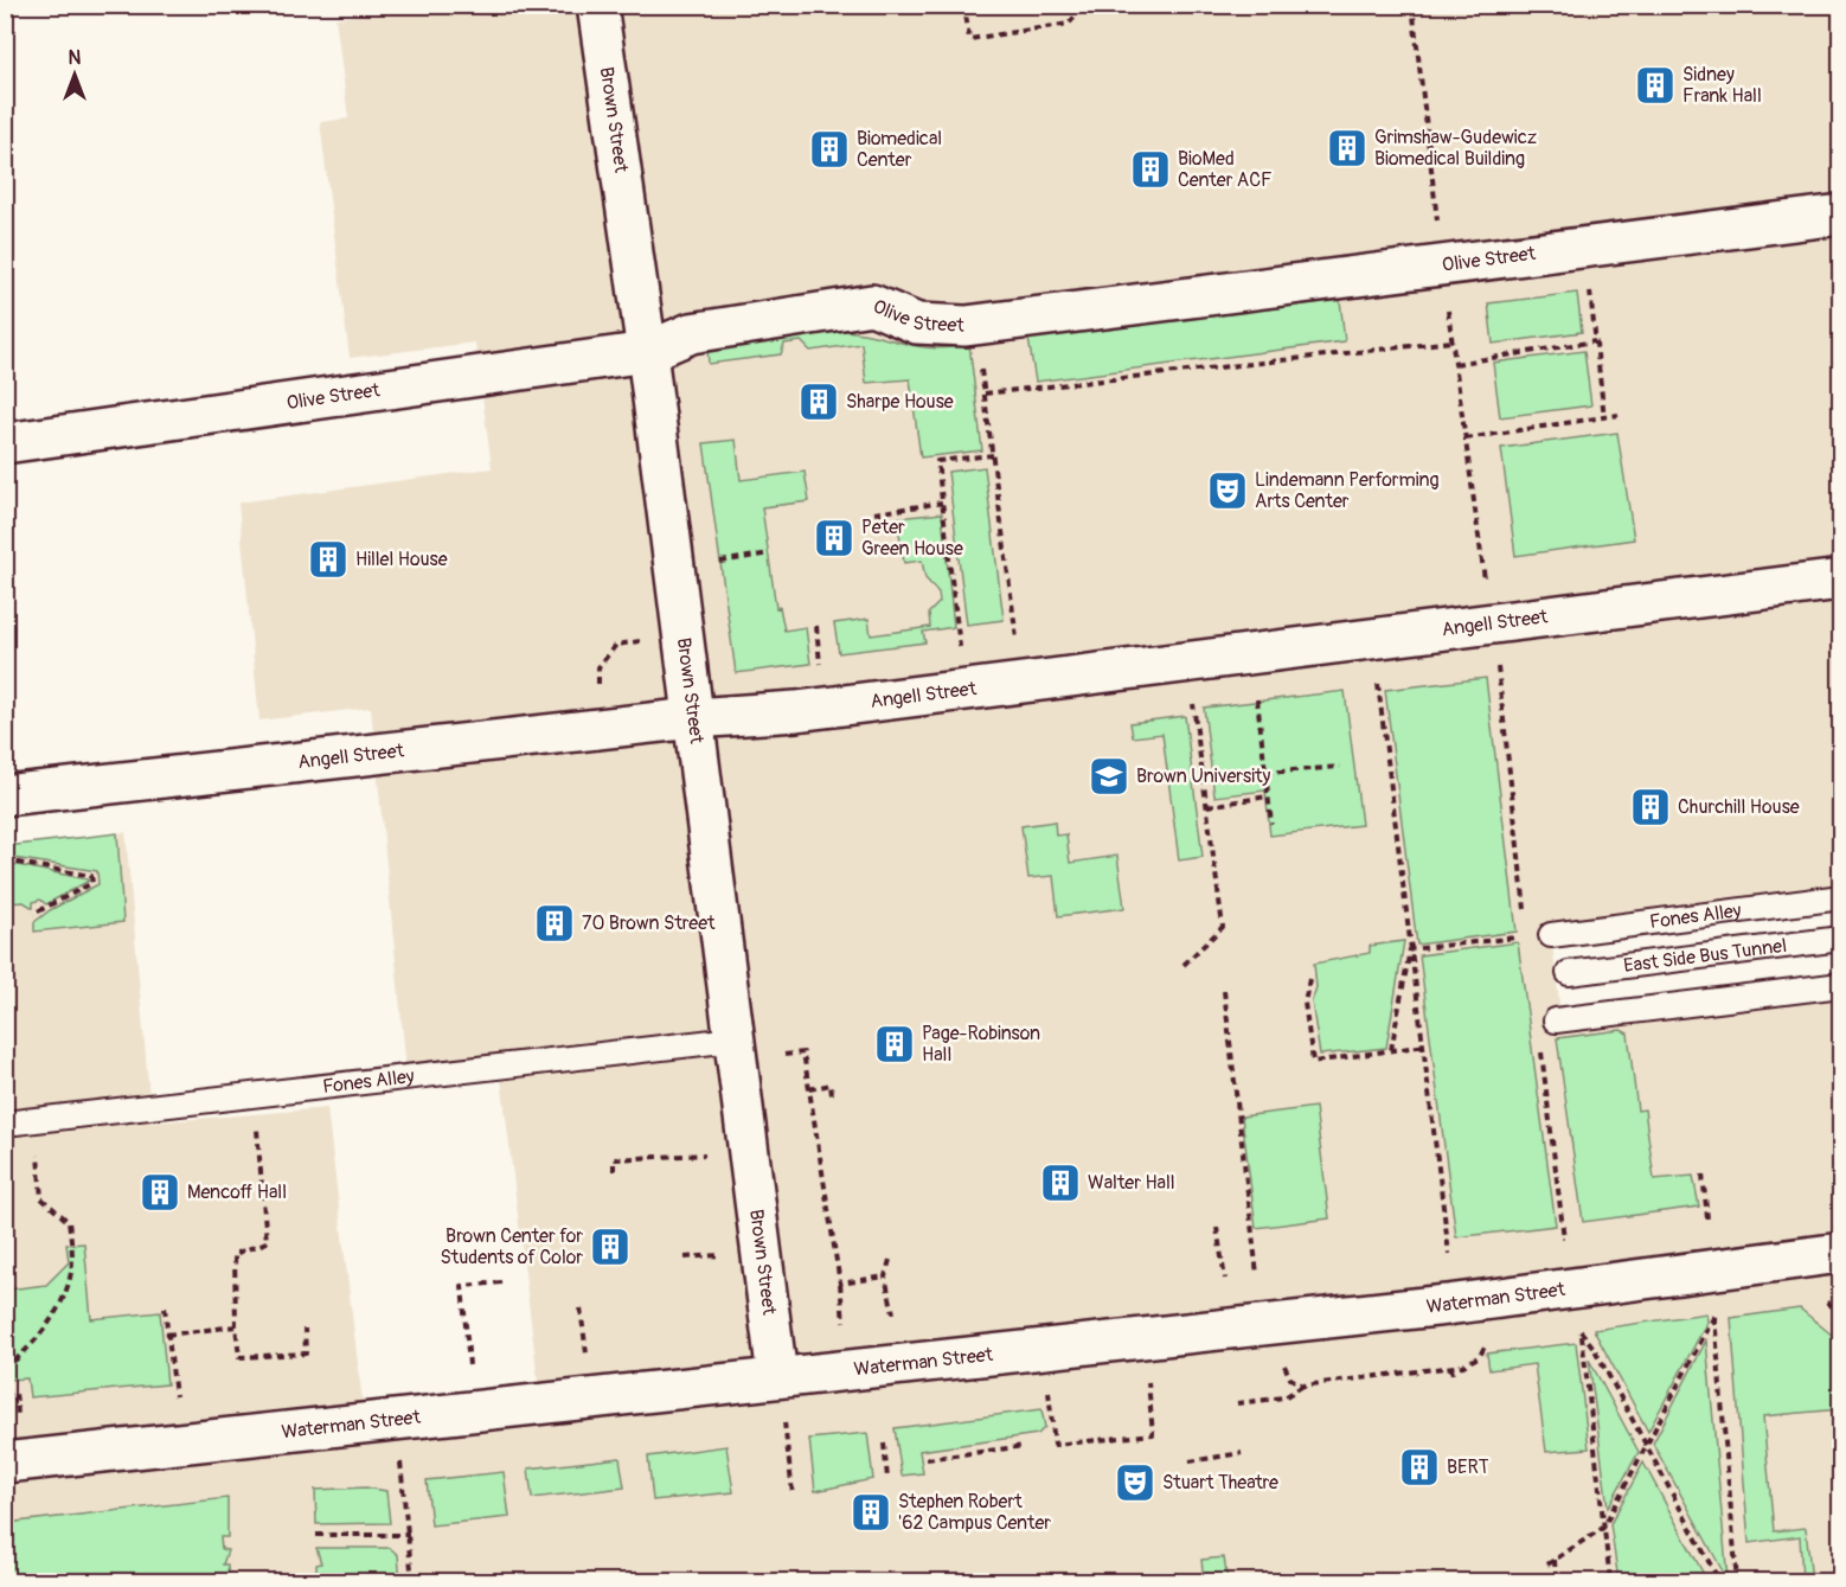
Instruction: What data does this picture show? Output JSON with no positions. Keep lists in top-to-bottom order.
{
  "streets": {
    "main road": [
      "Brown Street",
      "Olive Street",
      "Angell Street",
      "Waterman Street"
    ],
    "lane": ["Fones Alley", "East Side Bus Tunnel"]
  },
  "crossings": [
    ["Brown Street", "Olive Street"],
    ["Brown Street", "Angell Street"],
    ["Brown Street", "Fones Alley"],
    ["Brown Street", "Waterman Street"]
  ],
  "places": {
    "building": [
      "Sidney Frank Hall",
      "Grimshaw-Gudewicz Biomedical Building",
      "Biomedical Center",
      "BioMed Center ACF",
      "Sharpe House",
      "Peter Green House",
      "Hillel House",
      "Churchill House",
      "70 Brown Street",
      "Page-Robinson Hall",
      "Walter Hall",
      "Mencoff Hall",
      "Brown Center for Students of Color",
      "BERT",
      "Stephen Robert '62 Campus Center"
    ],
    "theatre": ["Lindemann Performing Arts Center", "Stuart Theatre"],
    "school or university": ["Brown University"]
  },
  "north": "top"
}
